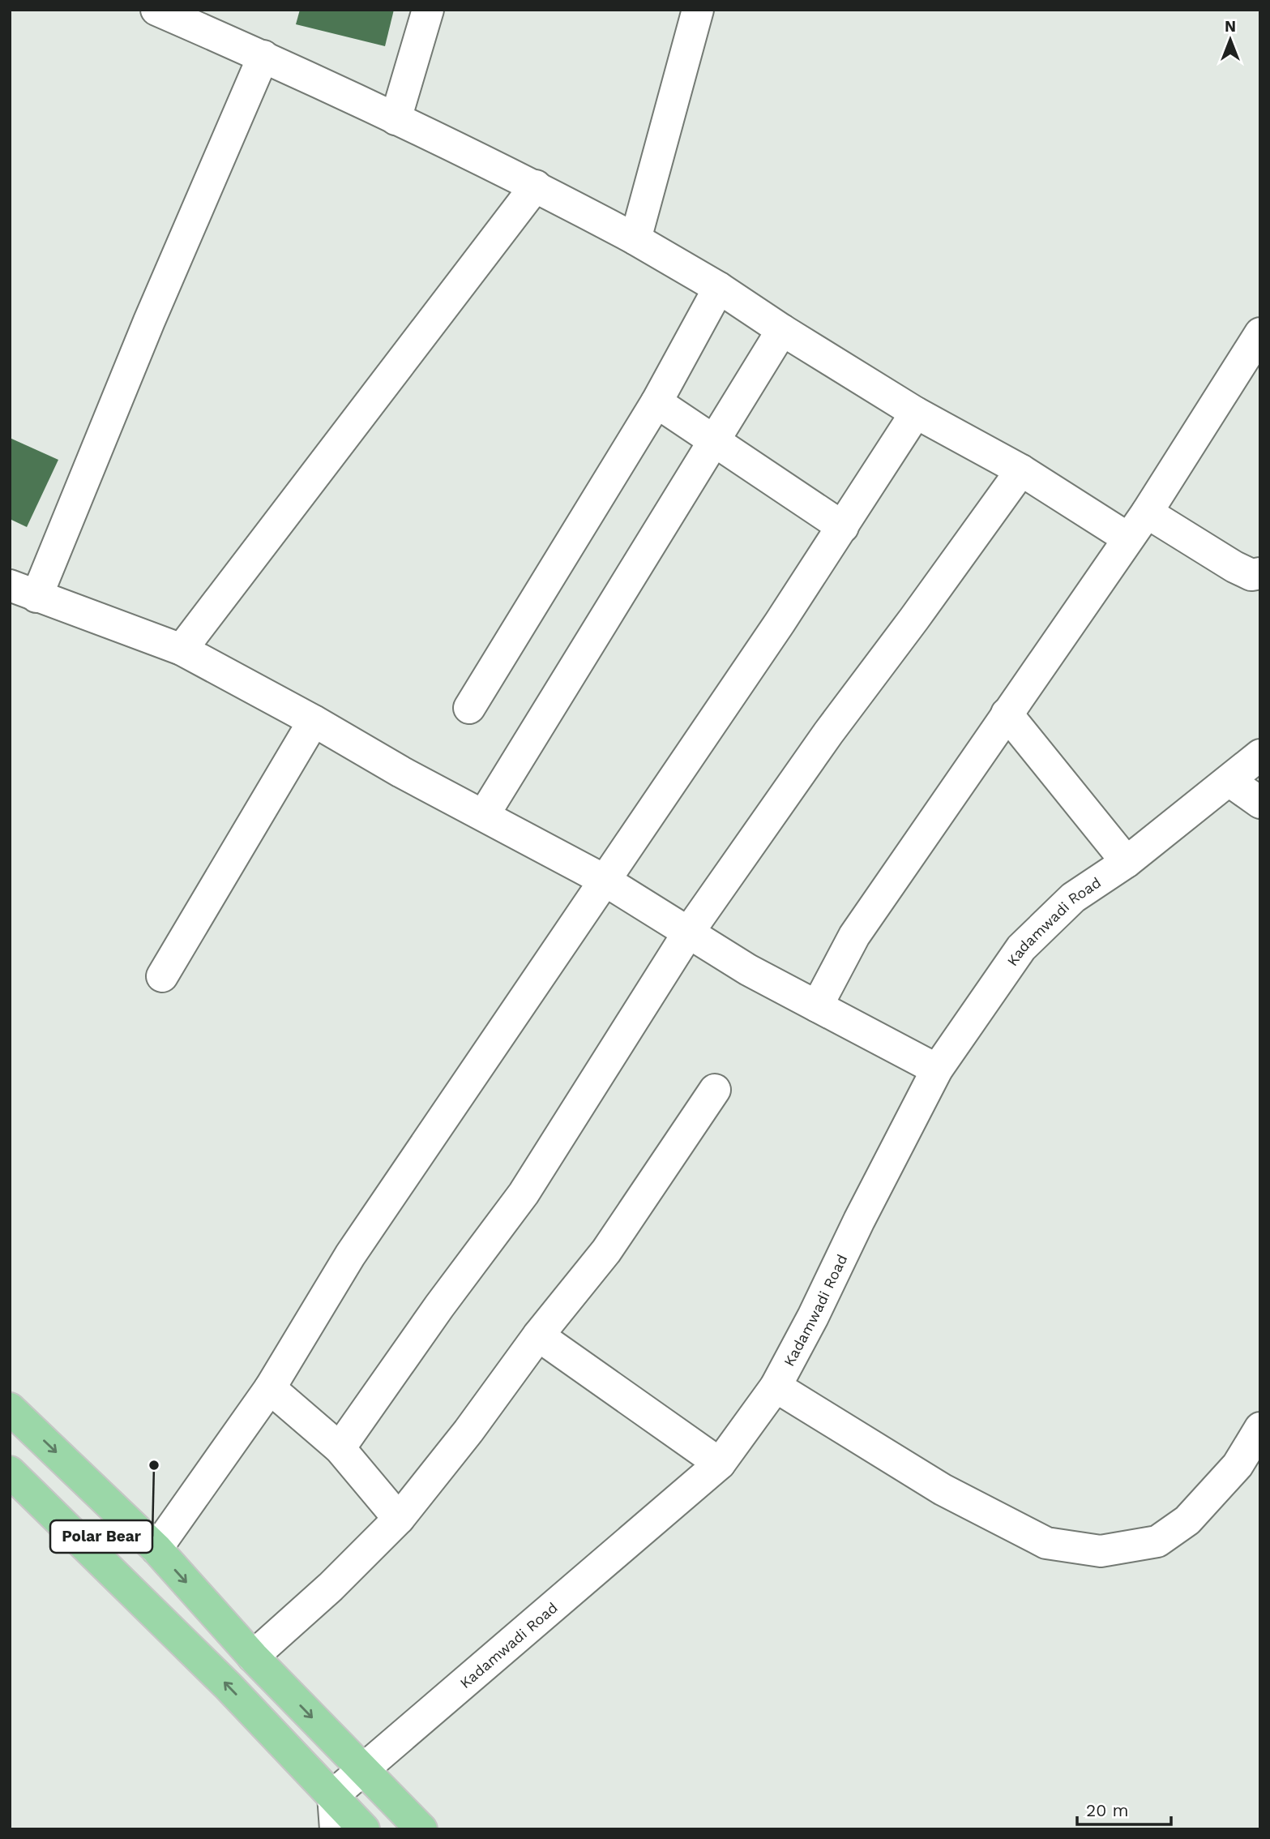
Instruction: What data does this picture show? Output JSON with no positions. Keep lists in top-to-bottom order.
{
  "streets": {
    "street": ["Kadamwadi Road"]
  },
  "places": ["Polar Bear"],
  "scale_bar": "20 m",
  "north": "top"
}
